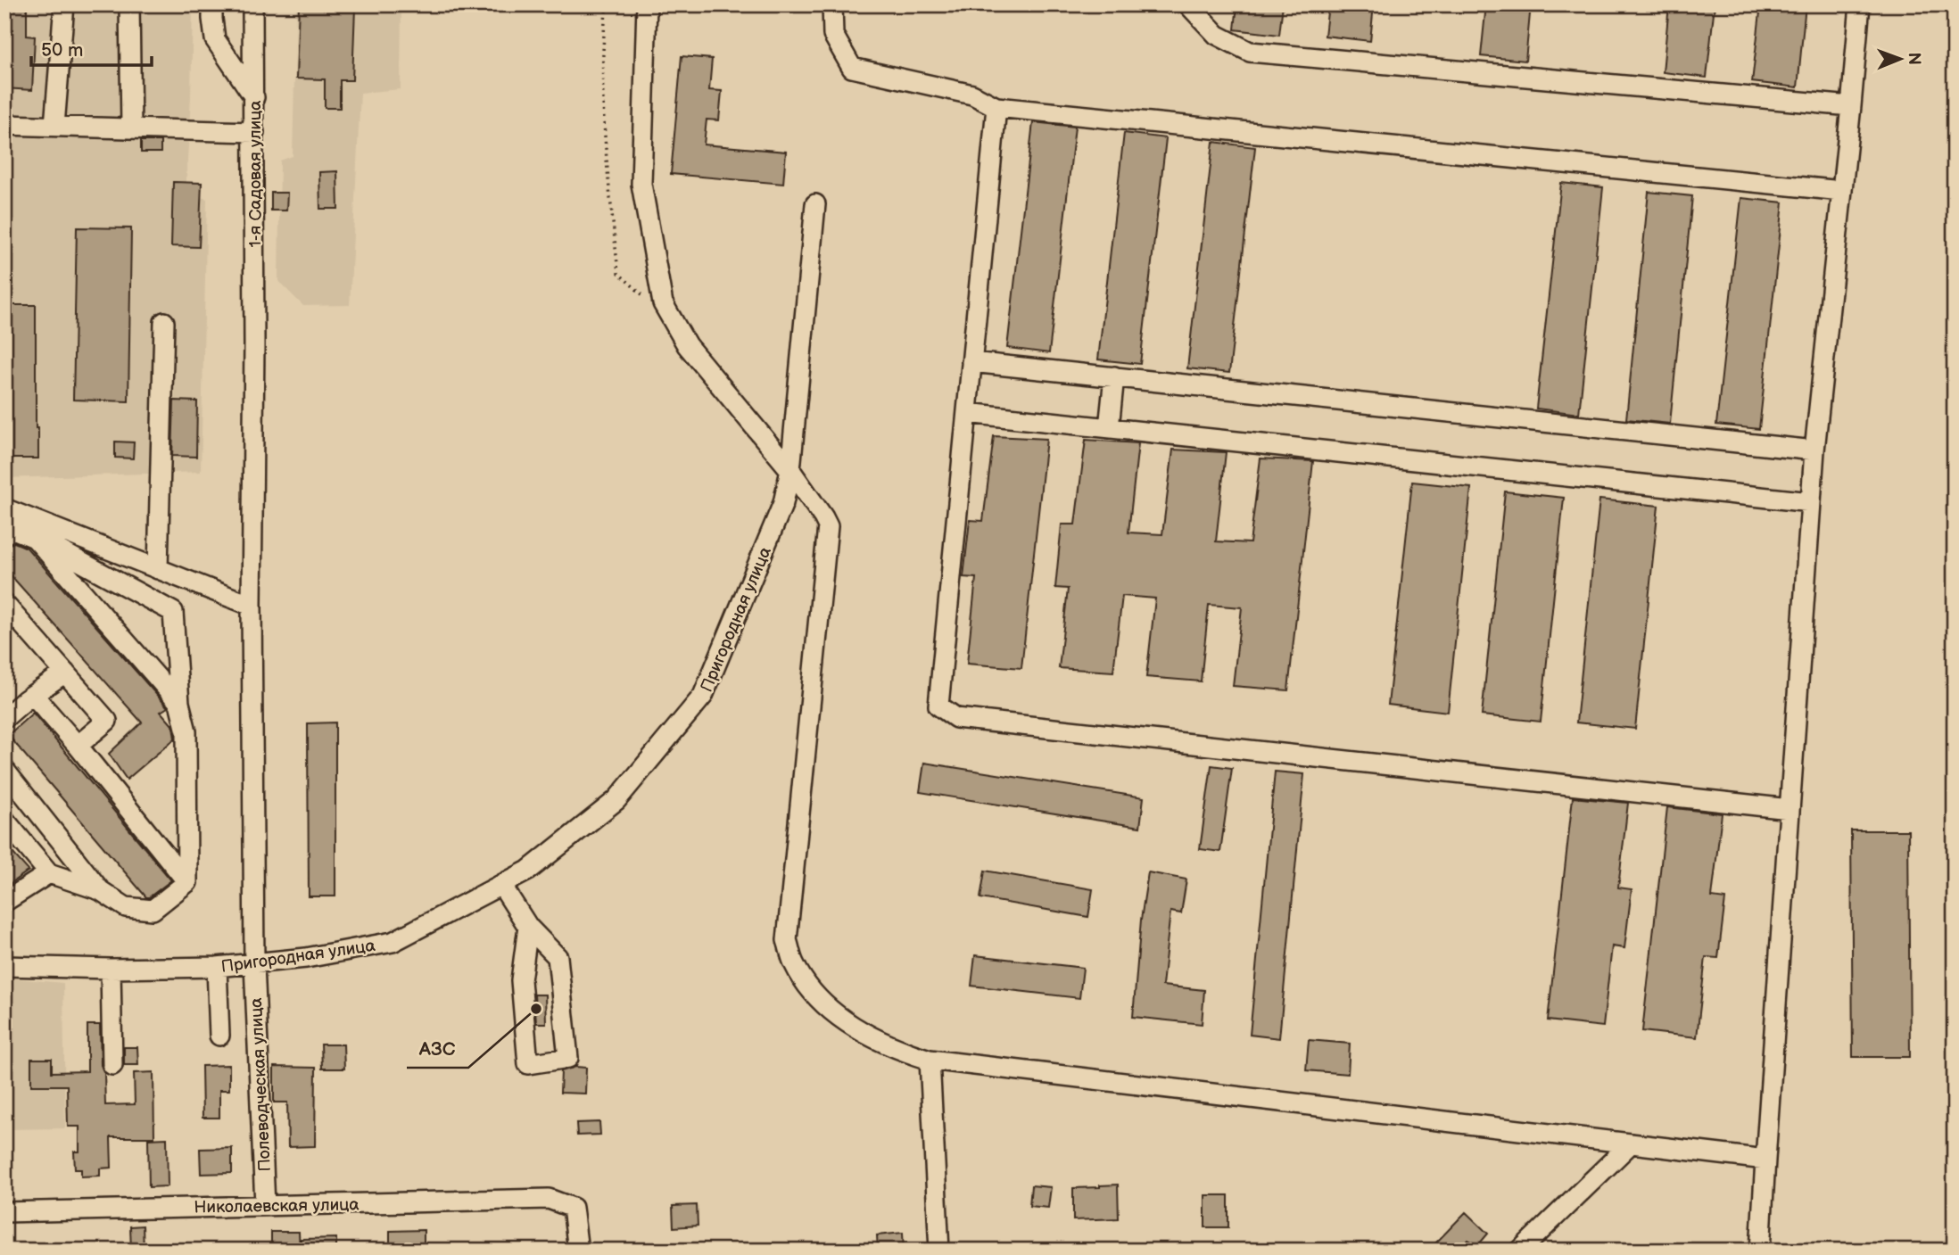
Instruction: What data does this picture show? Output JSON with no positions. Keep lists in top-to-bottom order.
{
  "streets": {
    "street": [
      "1-я Садовая улица",
      "Пригородная улица",
      "Полеводческая улица",
      "Николаевская улица"
    ]
  },
  "crossings": [
    ["1-я Садовая улица", "Полеводческая улица"],
    ["Пригородная улица", "Полеводческая улица"],
    ["Полеводческая улица", "Николаевская улица"]
  ],
  "places": ["АЗС"],
  "scale_bar": "50 m",
  "north": "right"
}
